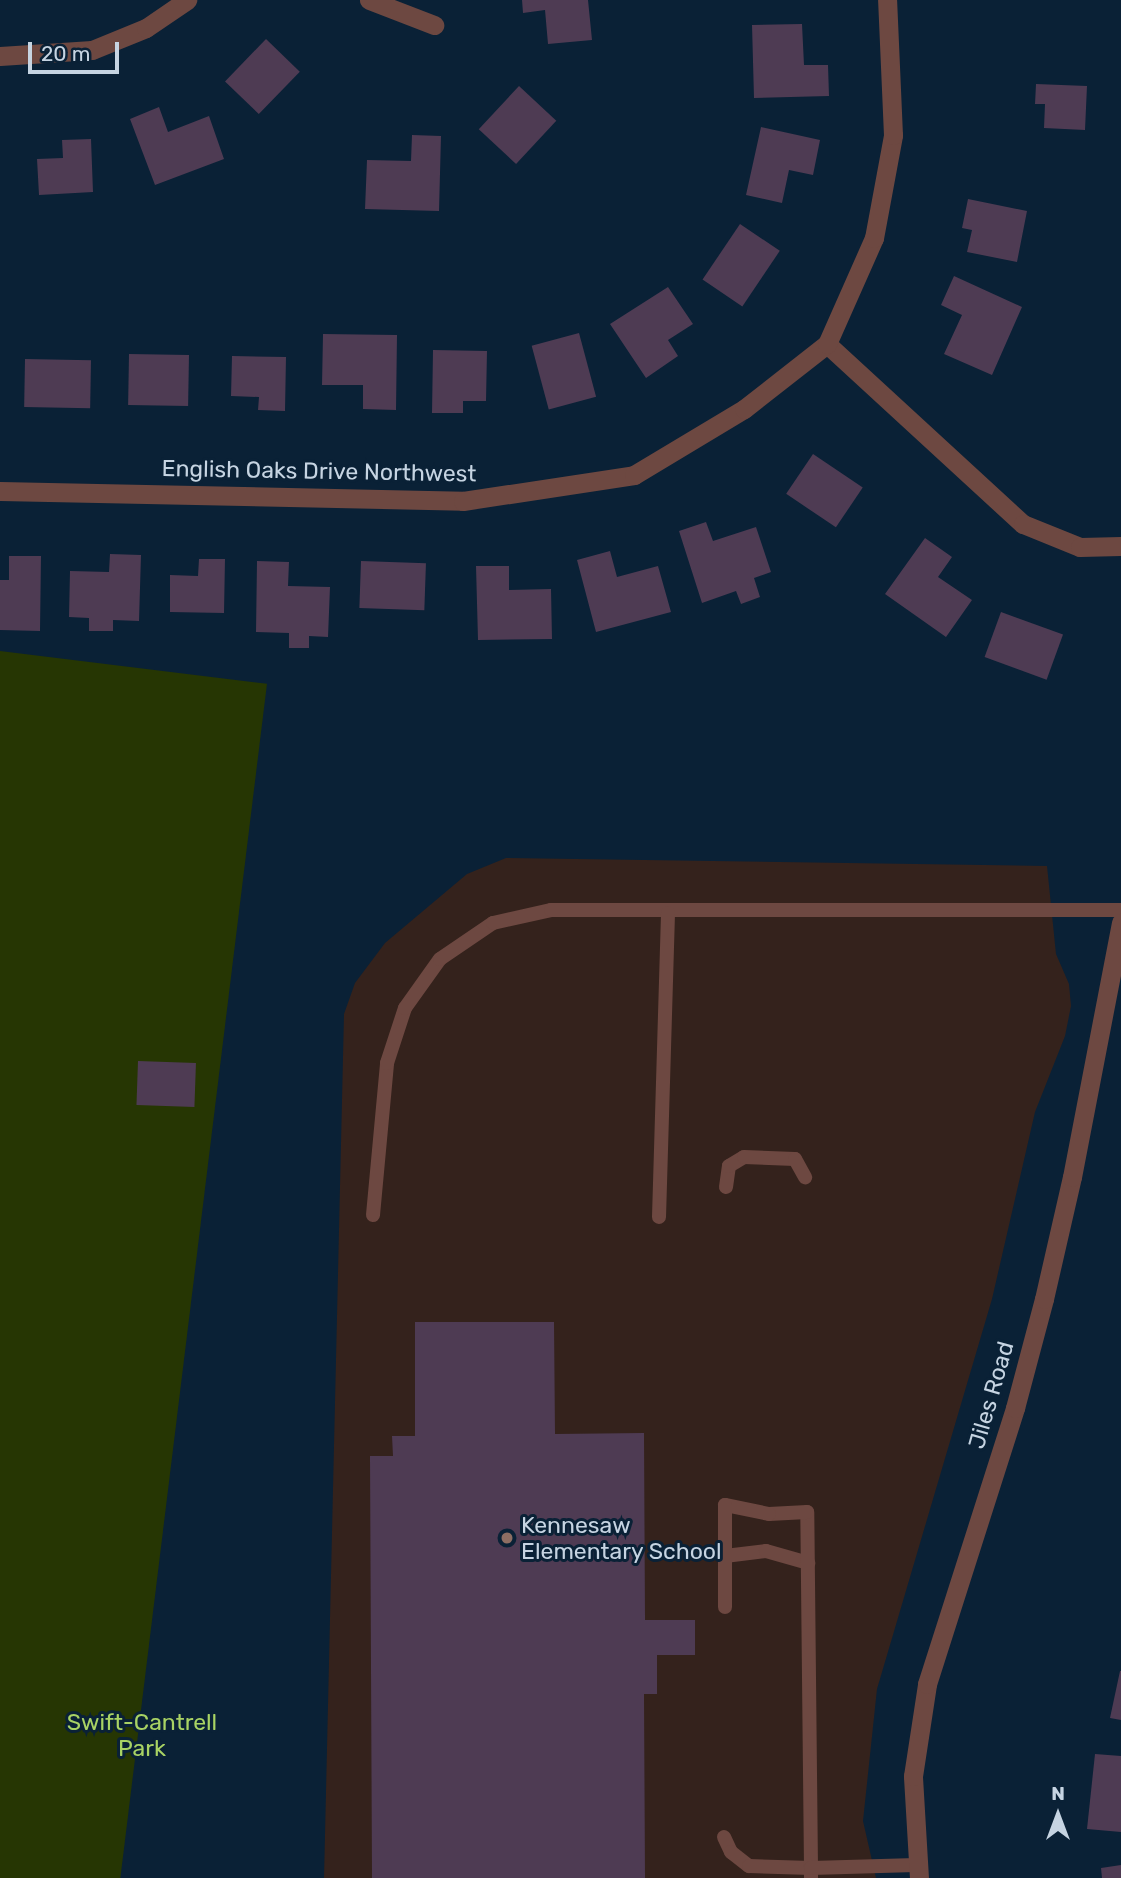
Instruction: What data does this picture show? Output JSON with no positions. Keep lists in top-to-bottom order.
{
  "streets": {
    "street": ["English Oaks Drive Northwest", "Jiles Road"]
  },
  "parks": ["Swift-Cantrell Park"],
  "places": ["Kennesaw Elementary School"],
  "scale_bar": "20 m",
  "north": "top"
}
